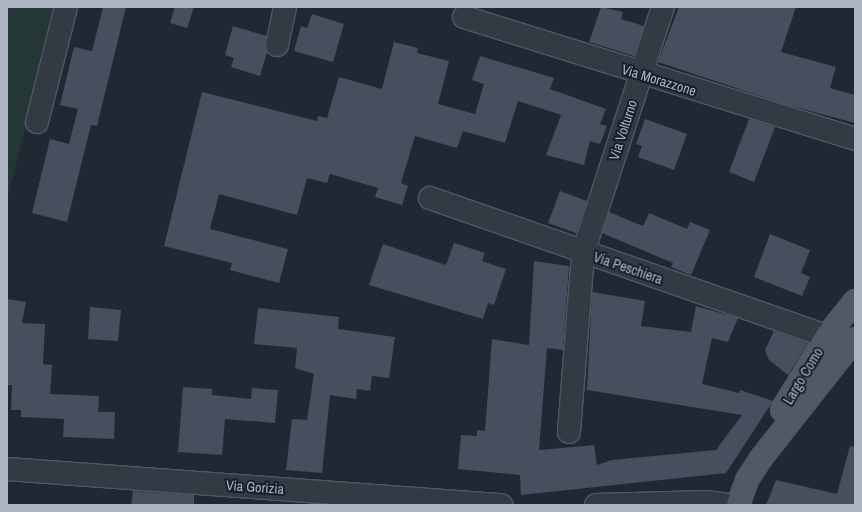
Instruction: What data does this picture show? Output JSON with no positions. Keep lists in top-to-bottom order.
{
  "streets": {
    "main road": ["Largo Como"],
    "street": [
      "Via Morazzone",
      "Via Volturno",
      "Via Peschiera",
      "Via Gorizia"
    ]
  },
  "crossings": [
    ["Via Morazzone", "Via Volturno"],
    ["Via Volturno", "Via Peschiera"],
    ["Via Peschiera", "Largo Como"]
  ]
}
